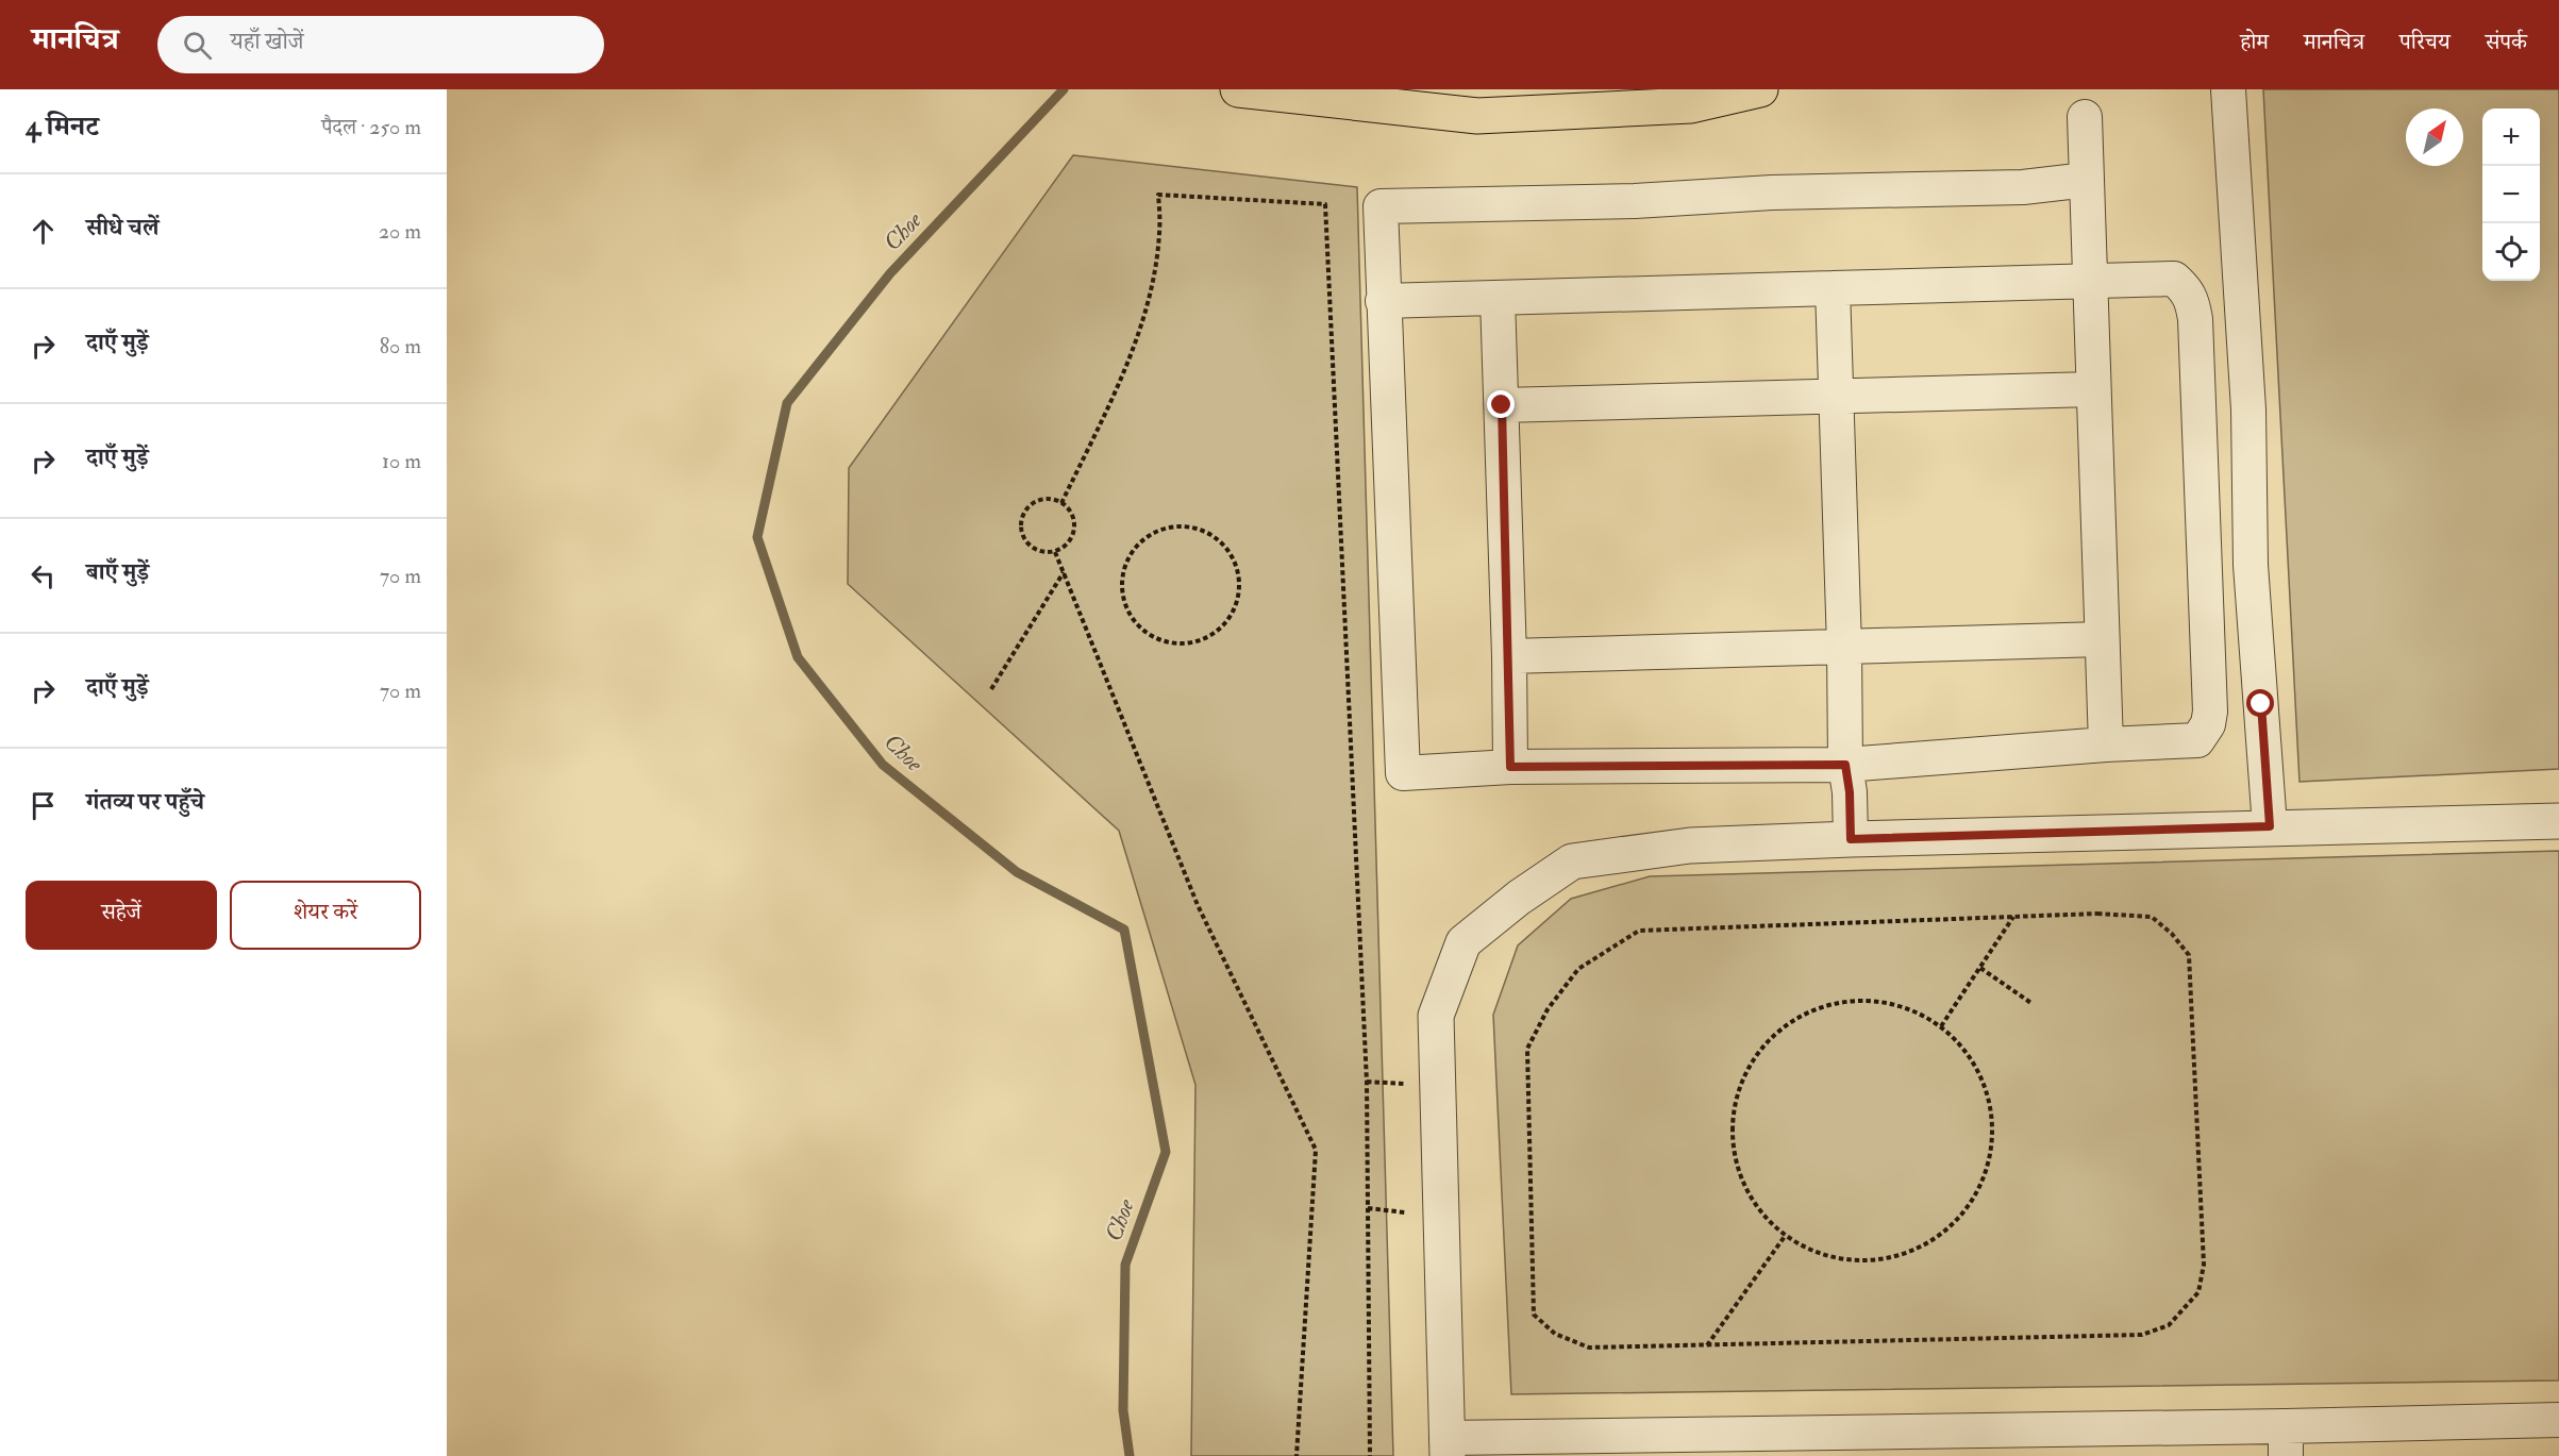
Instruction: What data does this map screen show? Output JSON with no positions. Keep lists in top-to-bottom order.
{
  "water": ["Choe"],
  "north": "top right",
  "page": {
    "header": "मानचित्र",
    "search": "यहाँ खोजें",
    "nav": [
      "होम",
      "मानचित्र",
      "परिचय",
      "संपर्क"
    ],
    "heading": ["4 मिनट", "पैदल · 250 m"],
    "map_buttons": ["+", "−"],
    "list": [
      ["सीधे चलें", "20 m"],
      ["दाएँ मुड़ें", "80 m"],
      ["दाएँ मुड़ें", "10 m"],
      ["बाएँ मुड़ें", "70 m"],
      ["दाएँ मुड़ें", "70 m"],
      "गंतव्य पर पहुँचे"
    ],
    "buttons": ["सहेजें", "शेयर करें"]
  }
}
